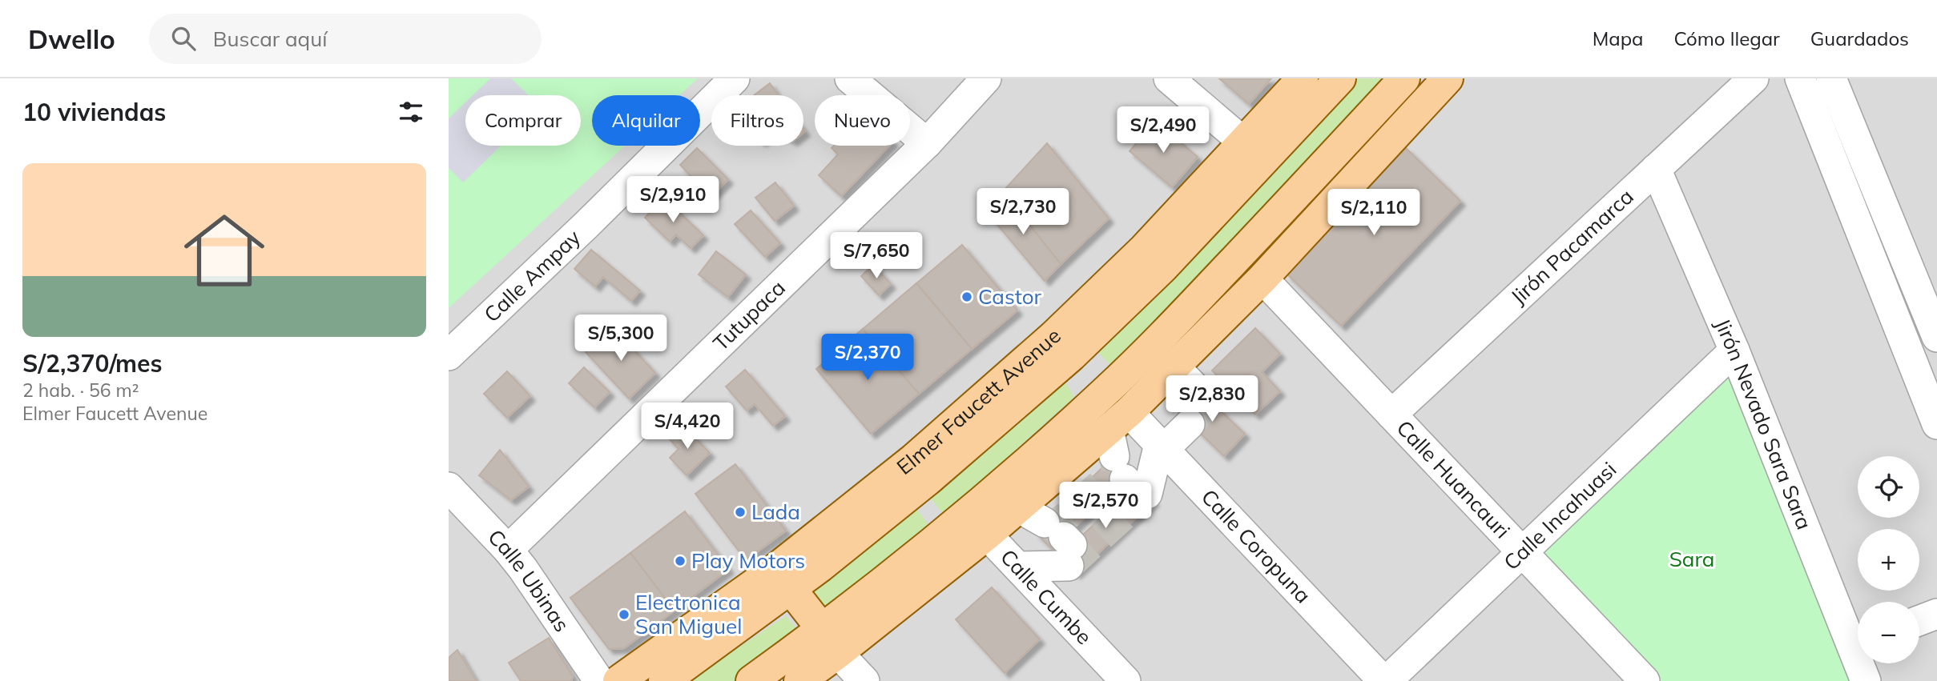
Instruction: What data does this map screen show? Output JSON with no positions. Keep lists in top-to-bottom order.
{
  "streets": {
    "main road": ["Elmer Faucett Avenue"],
    "street": [
      "Jirón Pacamarca",
      "Calle Ampay",
      "Tutupaca",
      "Jirón Nevado Sara Sara",
      "Calle Huancauri",
      "Calle Incahuasi",
      "Calle Coropuna",
      "Calle Ubinas",
      "Calle Cumbe"
    ]
  },
  "crossings": [
    ["Jirón Pacamarca", "Jirón Nevado Sara Sara"],
    ["Jirón Pacamarca", "Calle Huancauri"],
    ["Tutupaca", "Calle Ubinas"],
    ["Jirón Nevado Sara Sara", "Calle Incahuasi"],
    ["Calle Huancauri", "Calle Incahuasi"],
    ["Calle Incahuasi", "Calle Coropuna"]
  ],
  "parks": ["Sara"],
  "places": [
    "Castor",
    "Lada",
    "Play Motors",
    "Electronica San Miguel"
  ],
  "page": {
    "header": "Dwello",
    "search": "Buscar aquí",
    "nav": ["Mapa", "Cómo llegar", "Guardados"],
    "heading": "10 viviendas",
    "chip": [
      "Comprar",
      "Alquilar",
      "Filtros",
      "Nuevo"
    ],
    "price": [
      "S/2,490",
      "S/2,910",
      "S/2,730",
      "S/2,110",
      "S/7,650",
      "S/5,300",
      "S/2,370",
      "S/2,830",
      "S/4,420",
      "S/2,570"
    ],
    "list": [
      {
        "name": "S/2,370/mes",
        "note": "2 hab. · 56 m² · Elmer Faucett Avenue"
      }
    ],
    "map_buttons": ["+", "−"]
  }
}
